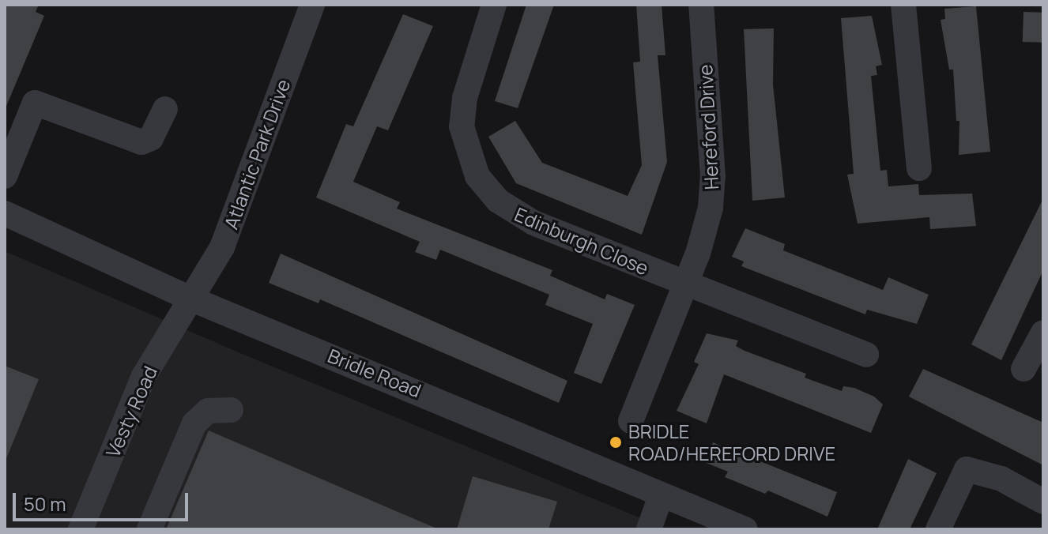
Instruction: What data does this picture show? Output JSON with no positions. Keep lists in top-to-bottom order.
{
  "streets": {
    "street": [
      "Hereford Drive",
      "Atlantic Park Drive",
      "Edinburgh Close",
      "Bridle Road",
      "Vesty Road"
    ]
  },
  "crossings": [
    ["Hereford Drive", "Edinburgh Close"],
    ["Atlantic Park Drive", "Bridle Road"],
    ["Atlantic Park Drive", "Vesty Road"],
    ["Bridle Road", "Vesty Road"]
  ],
  "places": ["BRIDLE ROAD/HEREFORD DRIVE"],
  "scale_bar": "50 m"
}
